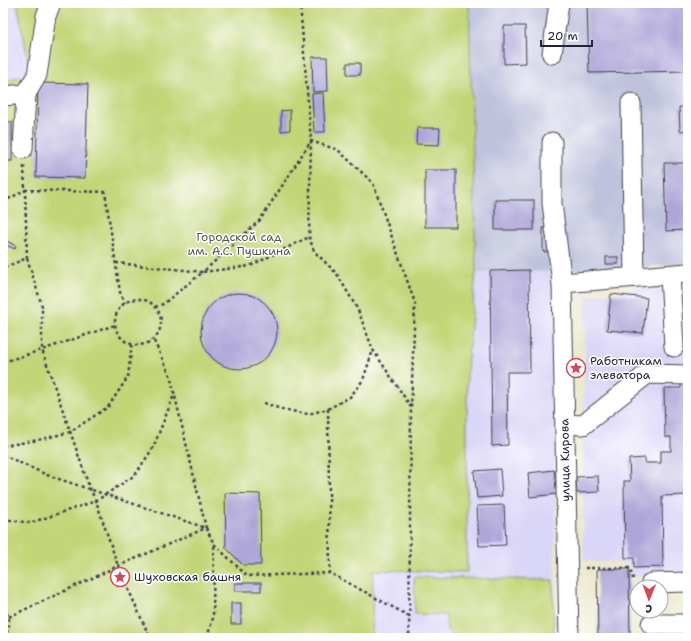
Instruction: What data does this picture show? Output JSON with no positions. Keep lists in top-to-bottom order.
{
  "streets": {
    "street": ["улица Кирова"]
  },
  "parks": ["Городской сад им. А.С. Пушкина"],
  "places": {
    "place": ["Работникам элеватора", "Шуховская башня"]
  },
  "scale_bar": "20 m",
  "north": "bottom"
}
